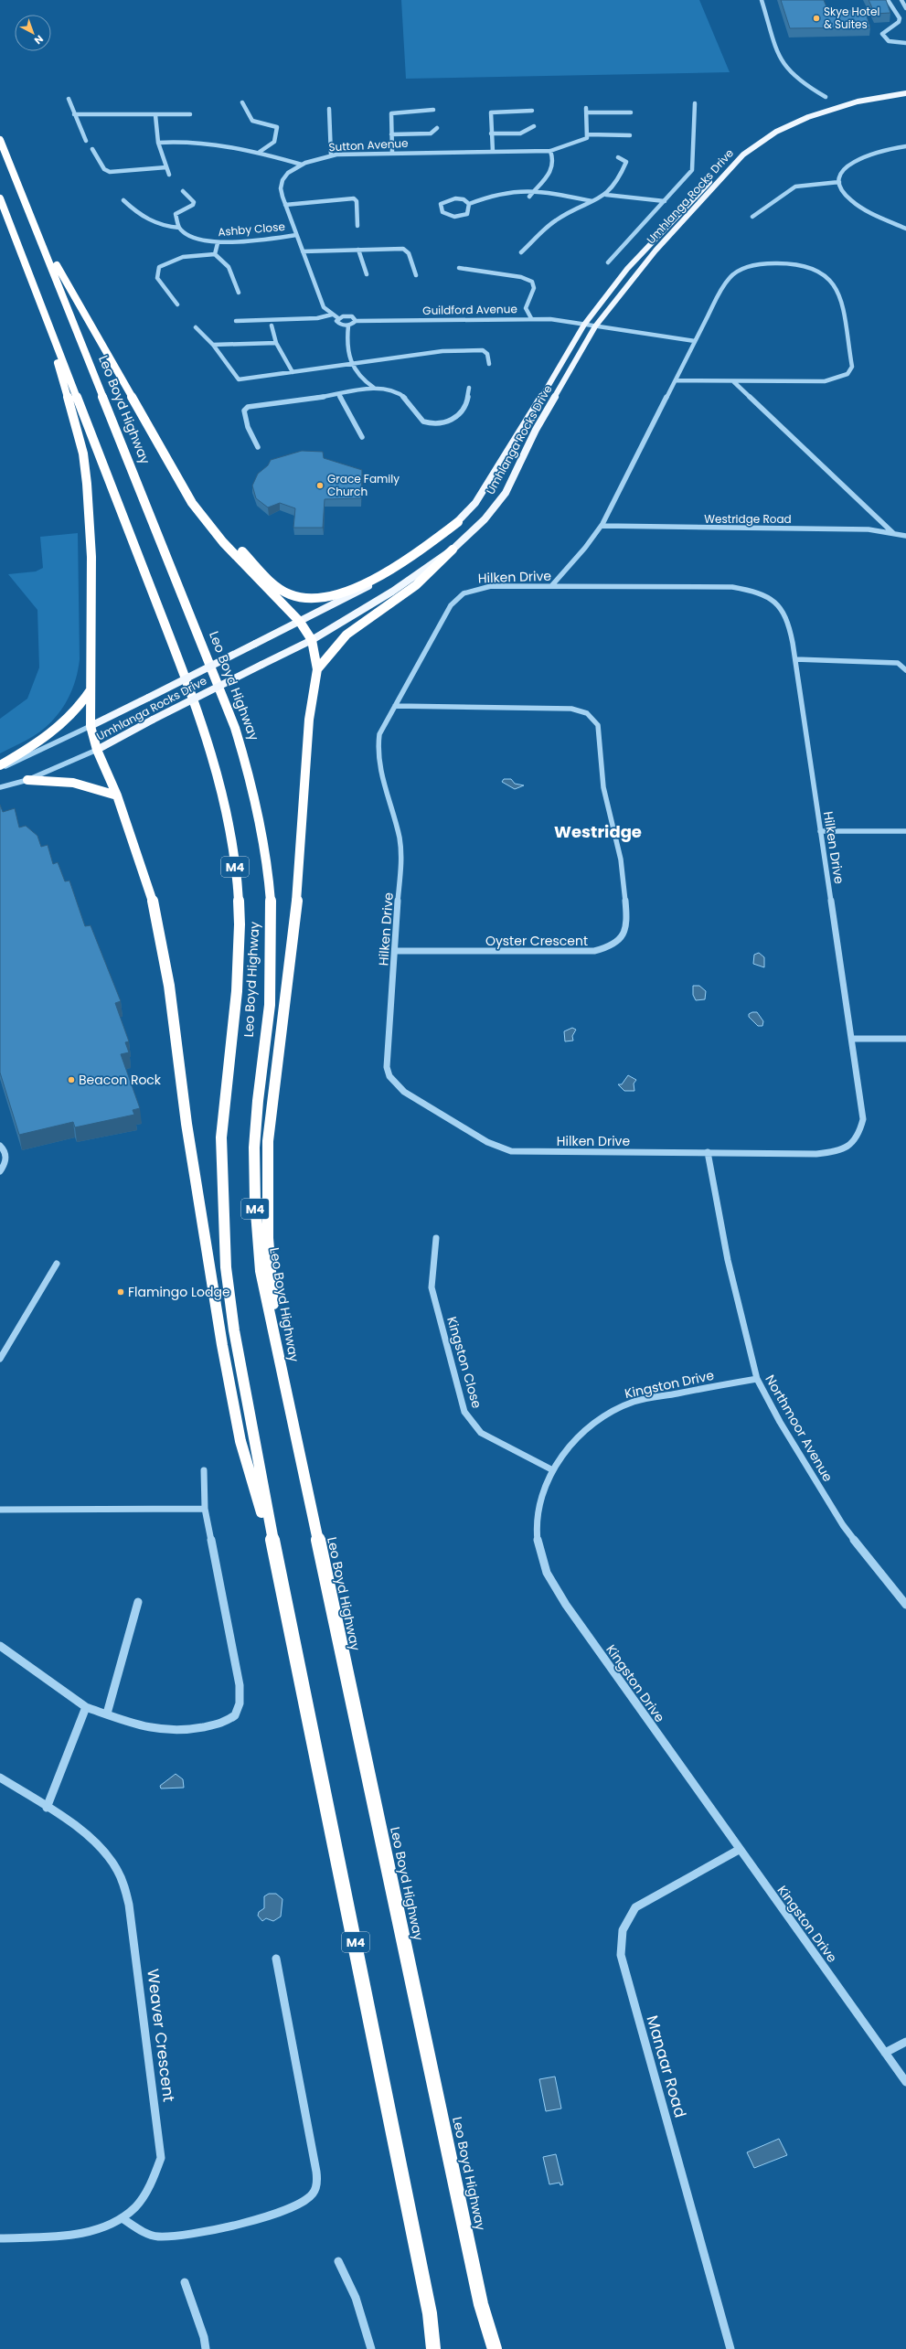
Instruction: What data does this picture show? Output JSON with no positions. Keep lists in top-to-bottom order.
{
  "streets": {
    "highway": ["Leo Boyd Highway", "M4"],
    "main road": ["Umhlanga Rocks Drive"],
    "street": [
      "Sutton Avenue",
      "Ashby Close",
      "Guildford Avenue",
      "Westridge Road",
      "Hilken Drive",
      "Oyster Crescent",
      "Kingston Close",
      "Kingston Drive",
      "Northmoor Avenue",
      "Weaver Crescent",
      "Manaar Road"
    ]
  },
  "crossings": [
    ["Sutton Avenue", "Ashby Close"],
    ["Sutton Avenue", "Guildford Avenue"],
    ["Umhlanga Rocks Drive", "Guildford Avenue"],
    ["Hilken Drive", "Oyster Crescent"],
    ["Hilken Drive", "Northmoor Avenue"],
    ["Kingston Close", "Kingston Drive"],
    ["Kingston Drive", "Northmoor Avenue"],
    ["Kingston Drive", "Manaar Road"]
  ],
  "districts": ["Westridge"],
  "places": [
    "Skye Hotel & Suites",
    "Grace Family Church",
    "Beacon Rock",
    "Flamingo Lodge"
  ],
  "north": "bottom right"
}
